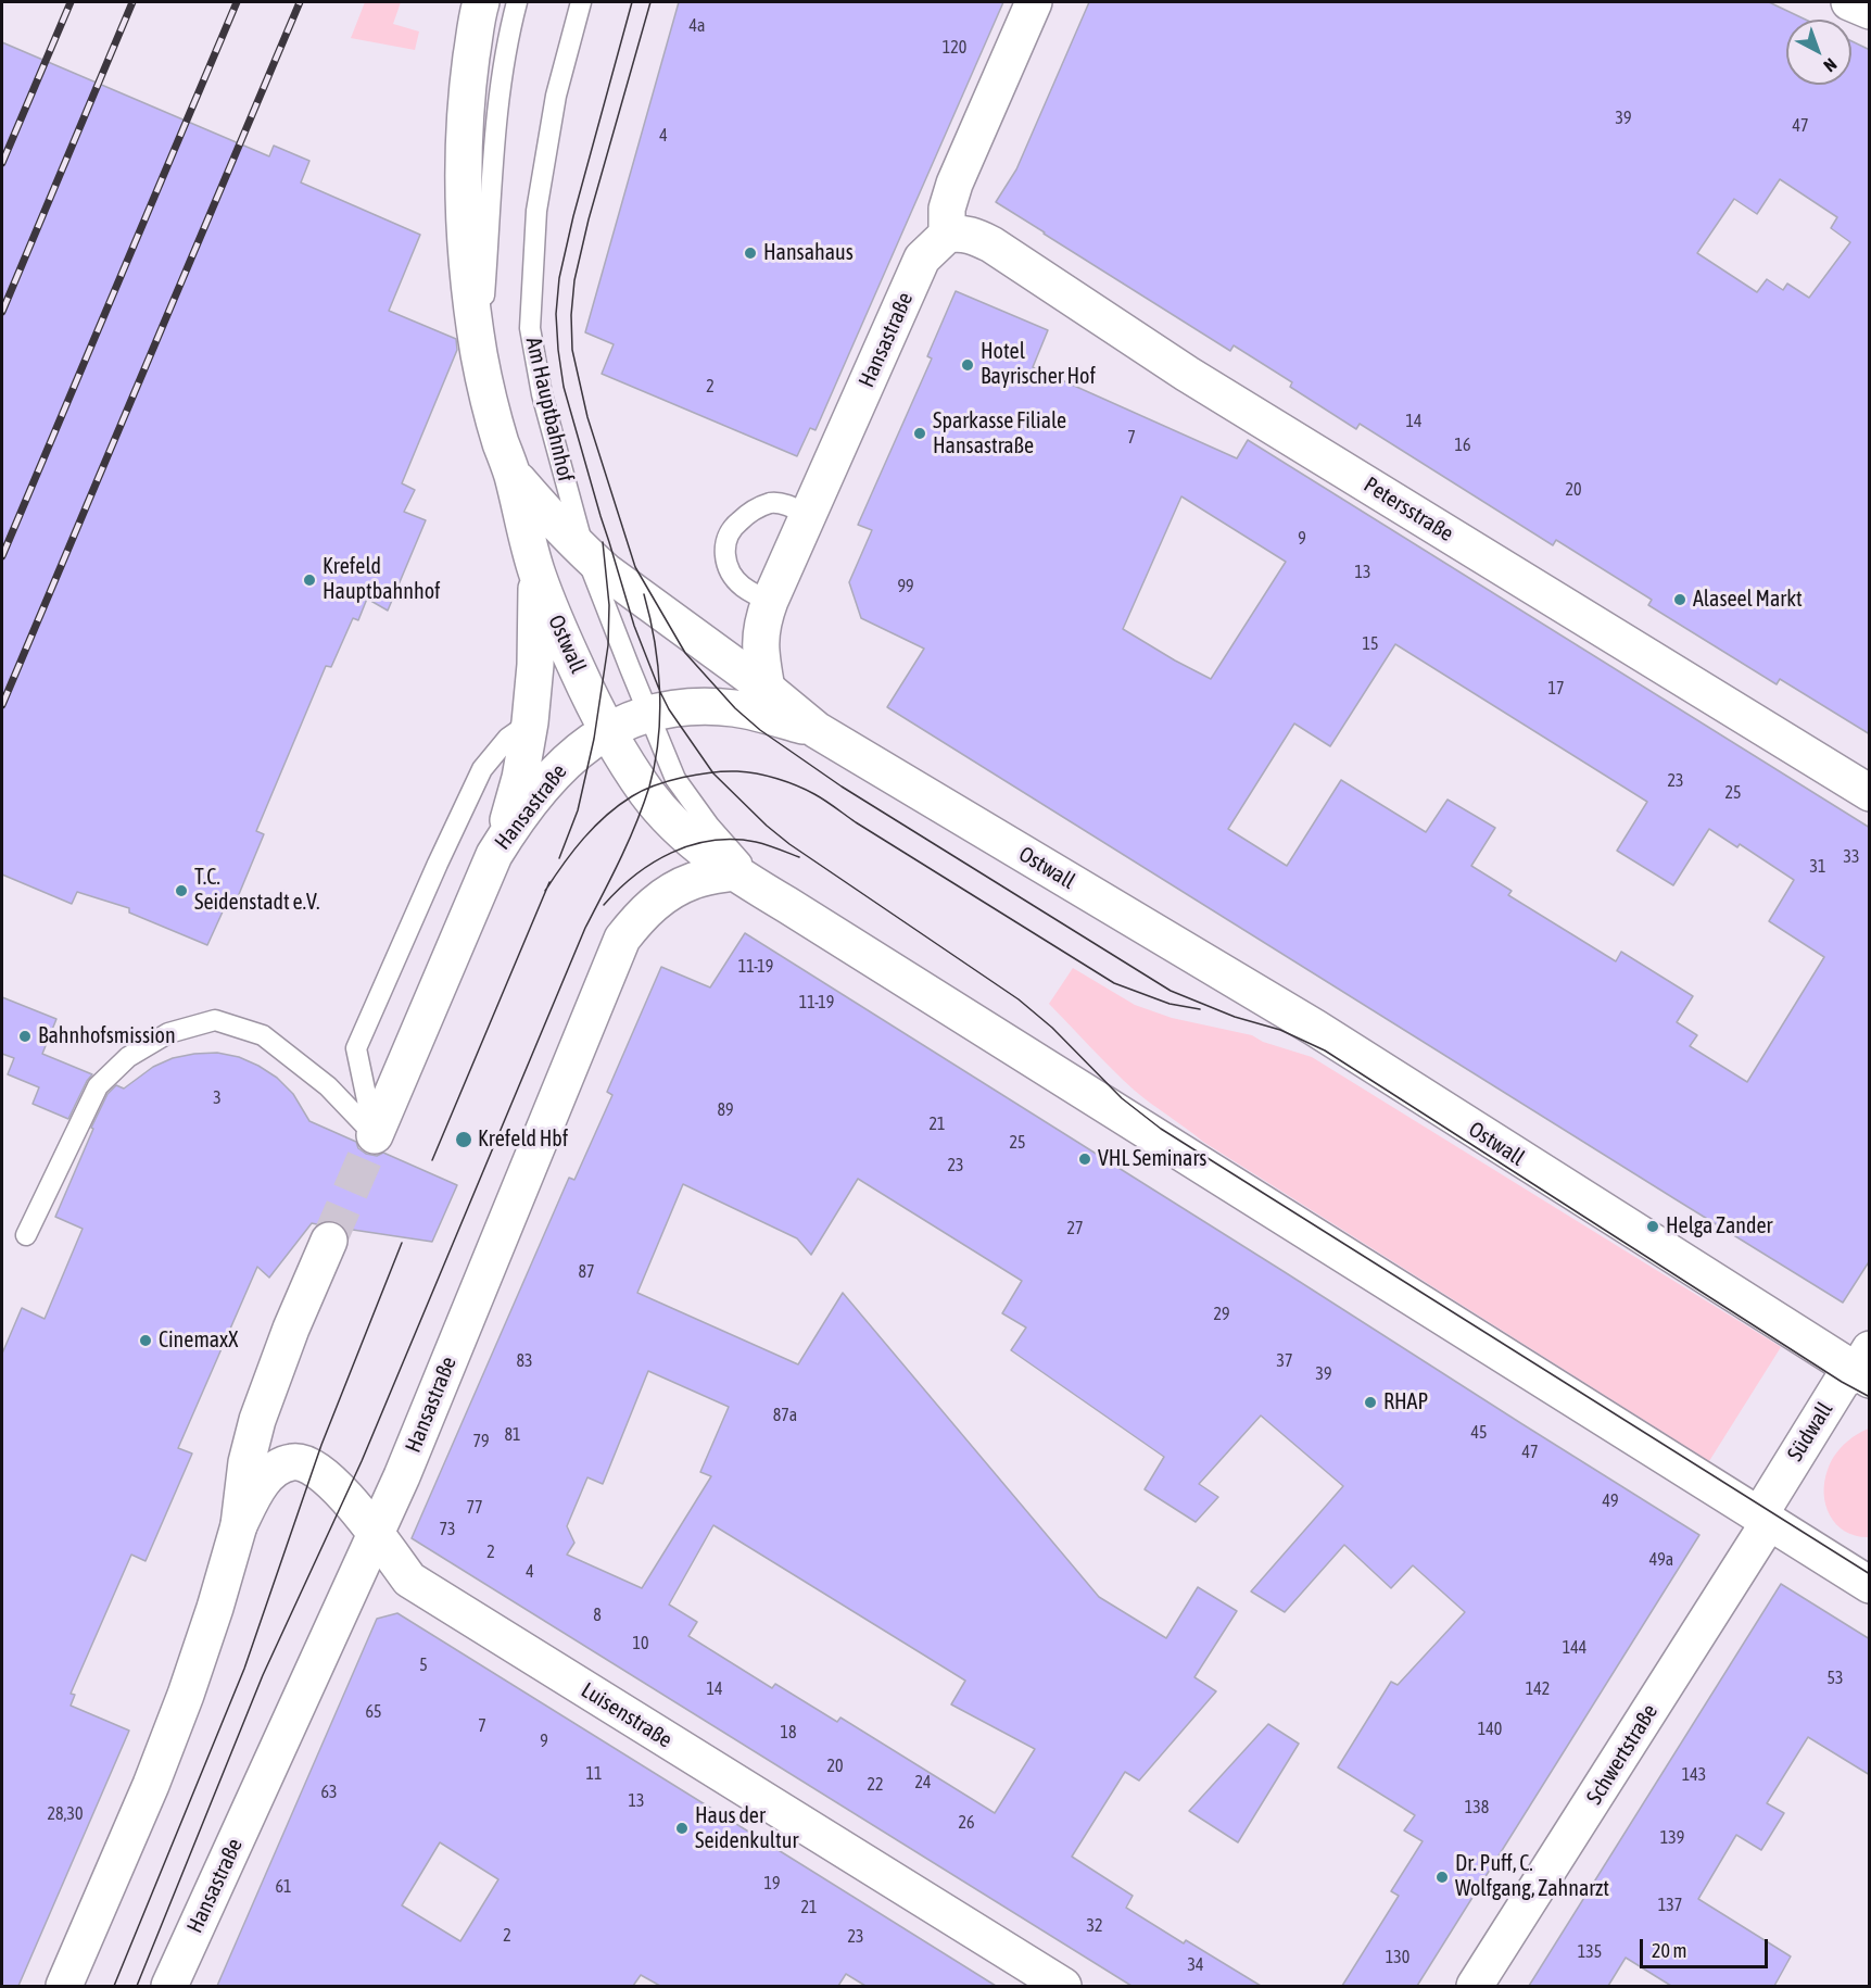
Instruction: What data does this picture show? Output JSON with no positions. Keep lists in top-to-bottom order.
{
  "streets": {
    "street": [
      "Hansastraße",
      "Am Hauptbahnhof",
      "Petersstraße",
      "Ostwall",
      "Südwall",
      "Luisenstraße",
      "Schwertstraße"
    ]
  },
  "crossings": [
    ["Hansastraße", "Petersstraße"],
    ["Hansastraße", "Ostwall"],
    ["Hansastraße", "Luisenstraße"],
    ["Am Hauptbahnhof", "Ostwall"],
    ["Ostwall", "Südwall"],
    ["Ostwall", "Schwertstraße"],
    ["Südwall", "Schwertstraße"]
  ],
  "places": [
    "Hansahaus",
    "Hotel Bayrischer Hof",
    "Sparkasse Filiale Hansastraße",
    "Krefeld Hauptbahnhof",
    "Alaseel Markt",
    "T.C. Seidenstadt e.V.",
    "Bahnhofsmission",
    "Krefeld Hbf",
    "VHL Seminars",
    "Helga Zander",
    "CinemaxX",
    "RHAP",
    "Haus der Seidenkultur",
    "Dr. Puff, C. Wolfgang, Zahnarzt"
  ],
  "house_numbers": [
    "4a",
    "120",
    "39",
    "47",
    "4",
    "2",
    "14",
    "7",
    "16",
    "20",
    "9",
    "13",
    "99",
    "15",
    "17",
    "23",
    "25",
    "33",
    "31",
    "11-19",
    "11-19",
    "3",
    "89",
    "21",
    "25",
    "23",
    "27",
    "87",
    "29",
    "83",
    "37",
    "39",
    "87a",
    "45",
    "81",
    "79",
    "47",
    "49",
    "77",
    "73",
    "2",
    "49a",
    "4",
    "8",
    "10",
    "144",
    "5",
    "53",
    "14",
    "142",
    "65",
    "7",
    "140",
    "18",
    "9",
    "20",
    "11",
    "143",
    "24",
    "22",
    "63",
    "13",
    "138",
    "28,30",
    "26",
    "139",
    "19",
    "61",
    "137",
    "21",
    "32",
    "2",
    "23",
    "135",
    "130",
    "34"
  ],
  "scale_bar": "20 m",
  "north": "bottom right"
}
